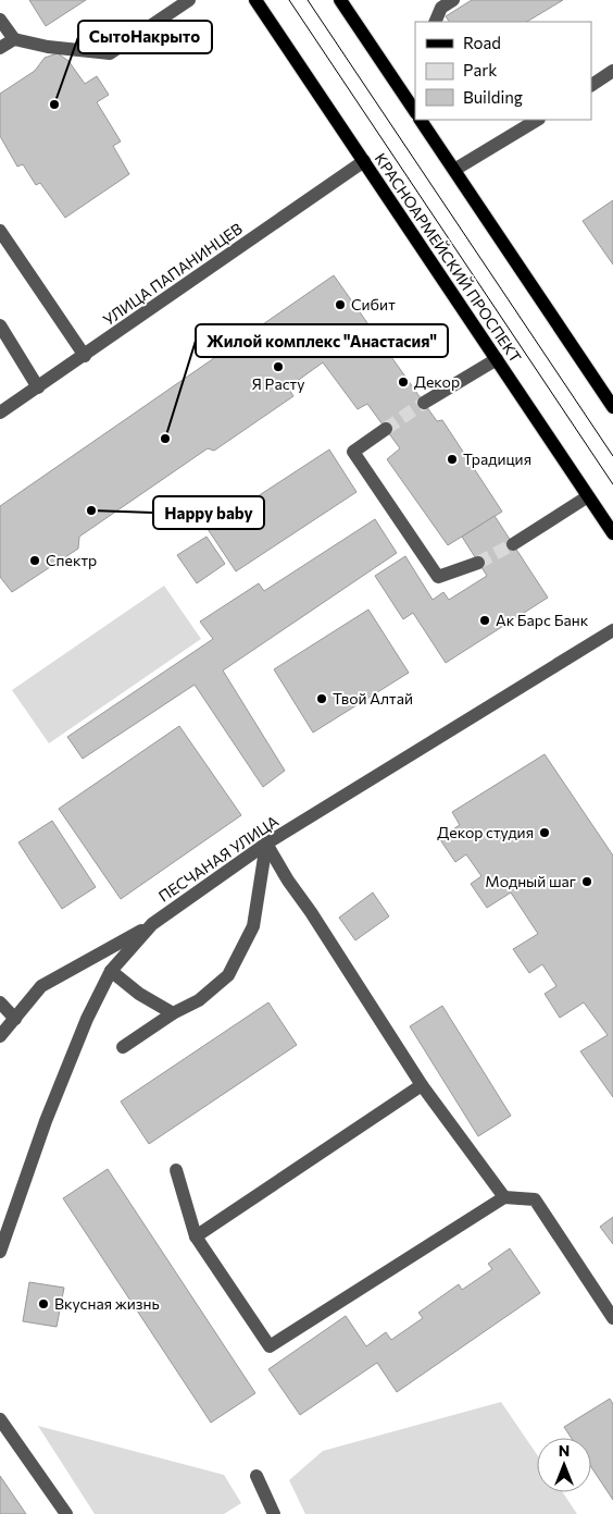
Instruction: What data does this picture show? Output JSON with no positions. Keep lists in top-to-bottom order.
{
  "streets": {
    "main road": ["КРАСНОАРМЕЙСКИЙ ПРОСПЕКТ"],
    "street": ["УЛИЦА ПАПАНИНЦЕВ", "ПЕСЧАНАЯ УЛИЦА"]
  },
  "crossings": [
    ["КРАСНОАРМЕЙСКИЙ ПРОСПЕКТ", "УЛИЦА ПАПАНИНЦЕВ"]
  ],
  "places": [
    "СытоНакрыто",
    "Сибит",
    "Я Расту",
    "Декор",
    "Жилой комплекс \"Анастасия\"",
    "Традиция",
    "Happy baby",
    "Спектр",
    "Ак Барс Банк",
    "Твой Алтай",
    "Декор студия",
    "Модный шаг",
    "Вкусная жизнь"
  ],
  "legend": ["Road", "Park", "Building"],
  "north": "top"
}
